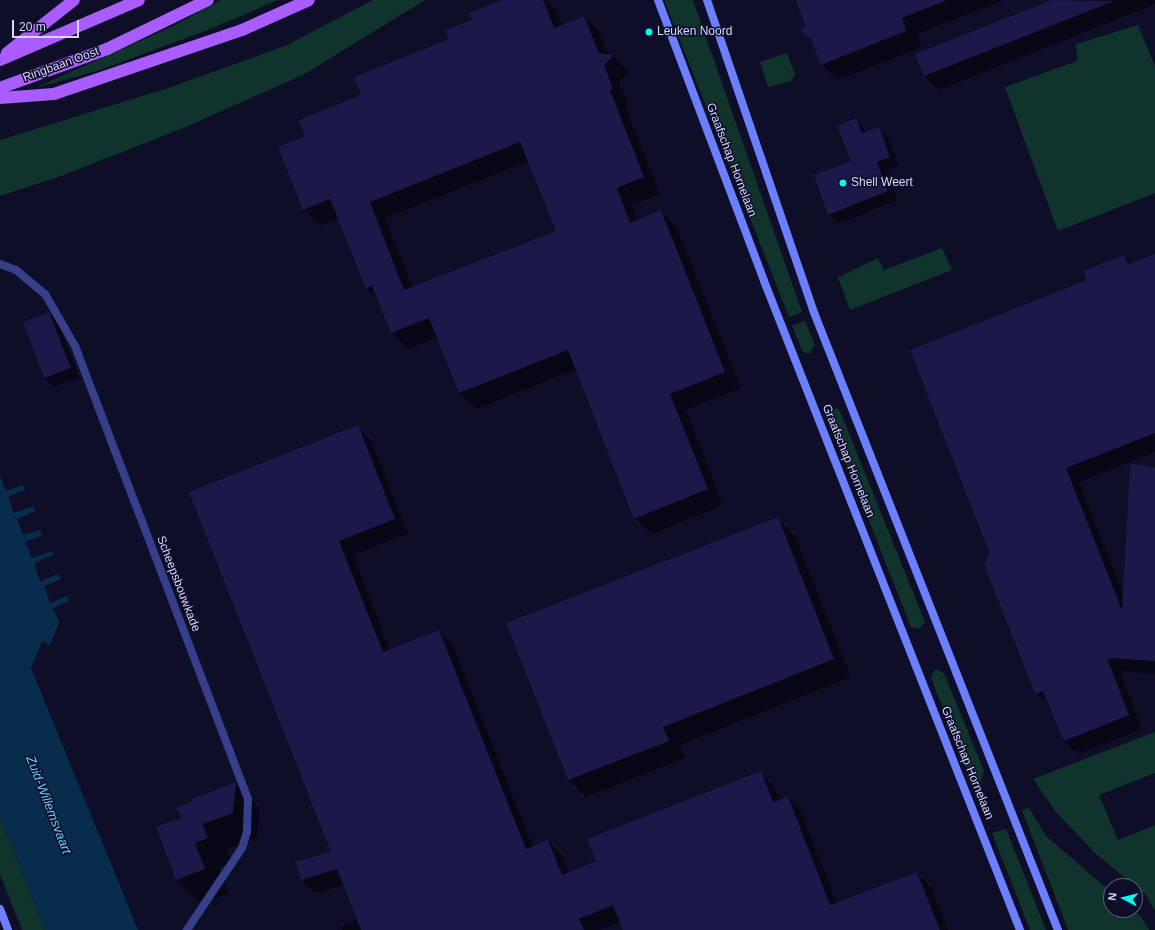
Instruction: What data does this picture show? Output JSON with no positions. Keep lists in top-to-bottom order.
{
  "streets": {
    "main road": ["Ringbaan Oost"],
    "street": ["Graafschap Hornelaan", "Scheepsbouwkade"]
  },
  "water": ["Zuid-Willemsvaart"],
  "places": ["Leuken Noord", "Shell Weert"],
  "scale_bar": "20 m",
  "north": "left"
}
